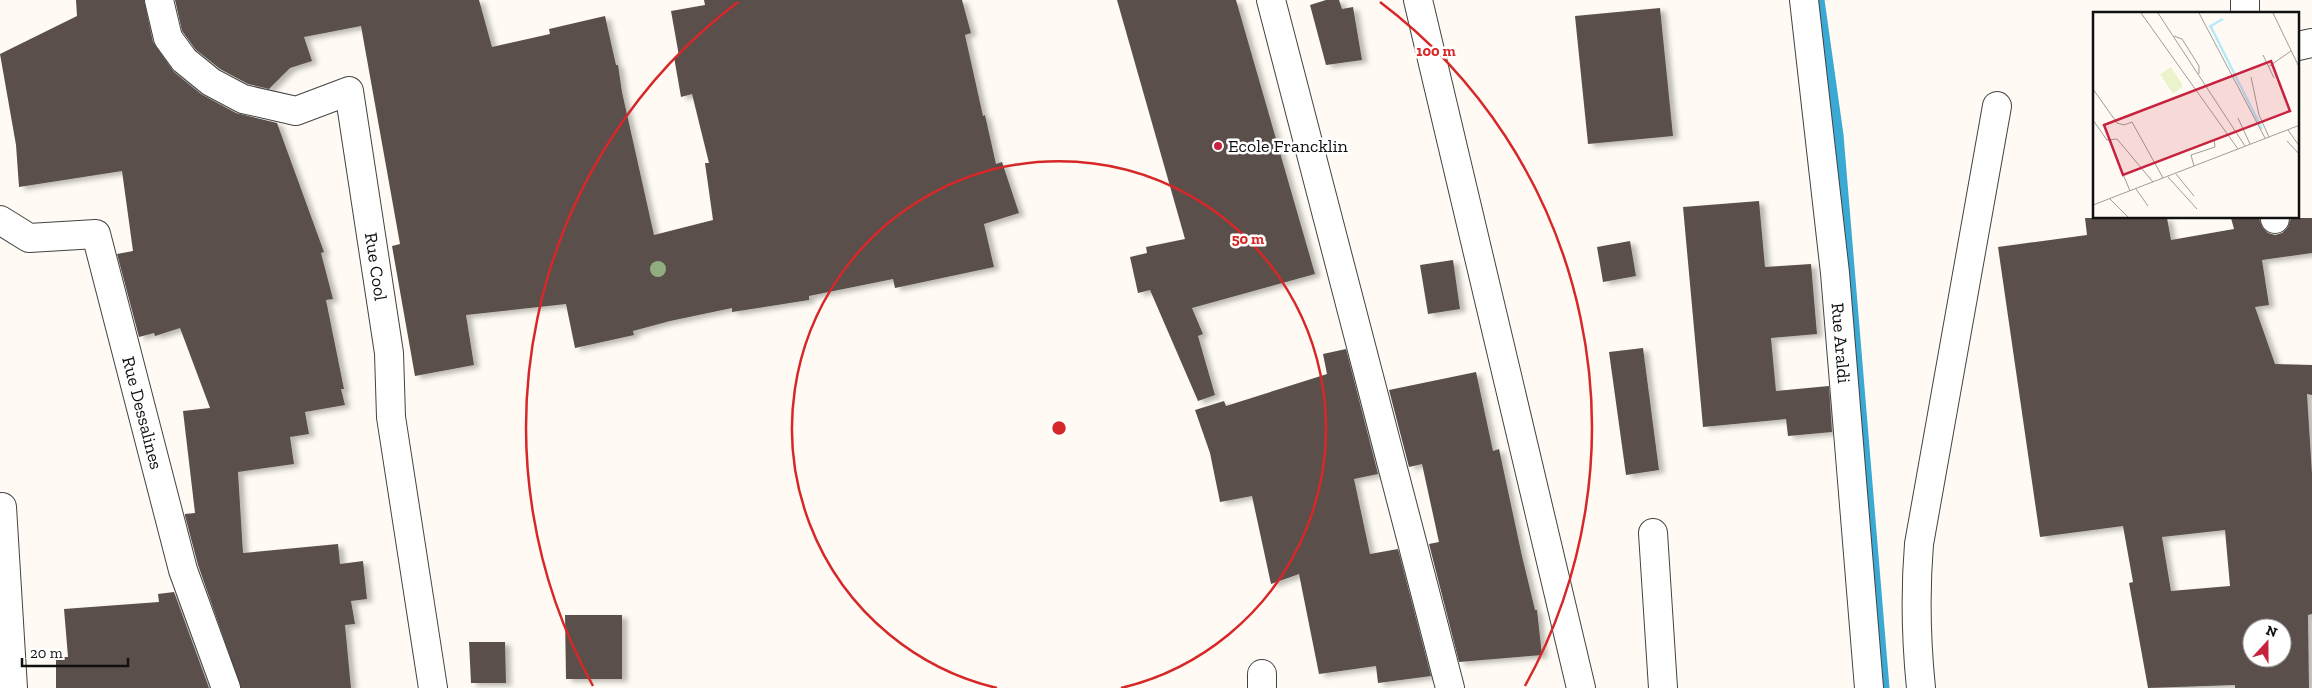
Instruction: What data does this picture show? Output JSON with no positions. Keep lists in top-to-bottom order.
{
  "streets": {
    "street": ["Rue Cool", "Rue Araldi", "Rue Dessalines"]
  },
  "places": ["Ecole Francklin"],
  "scale_bar": "20 m",
  "north": "top",
  "rings": ["100 m", "50 m"]
}
